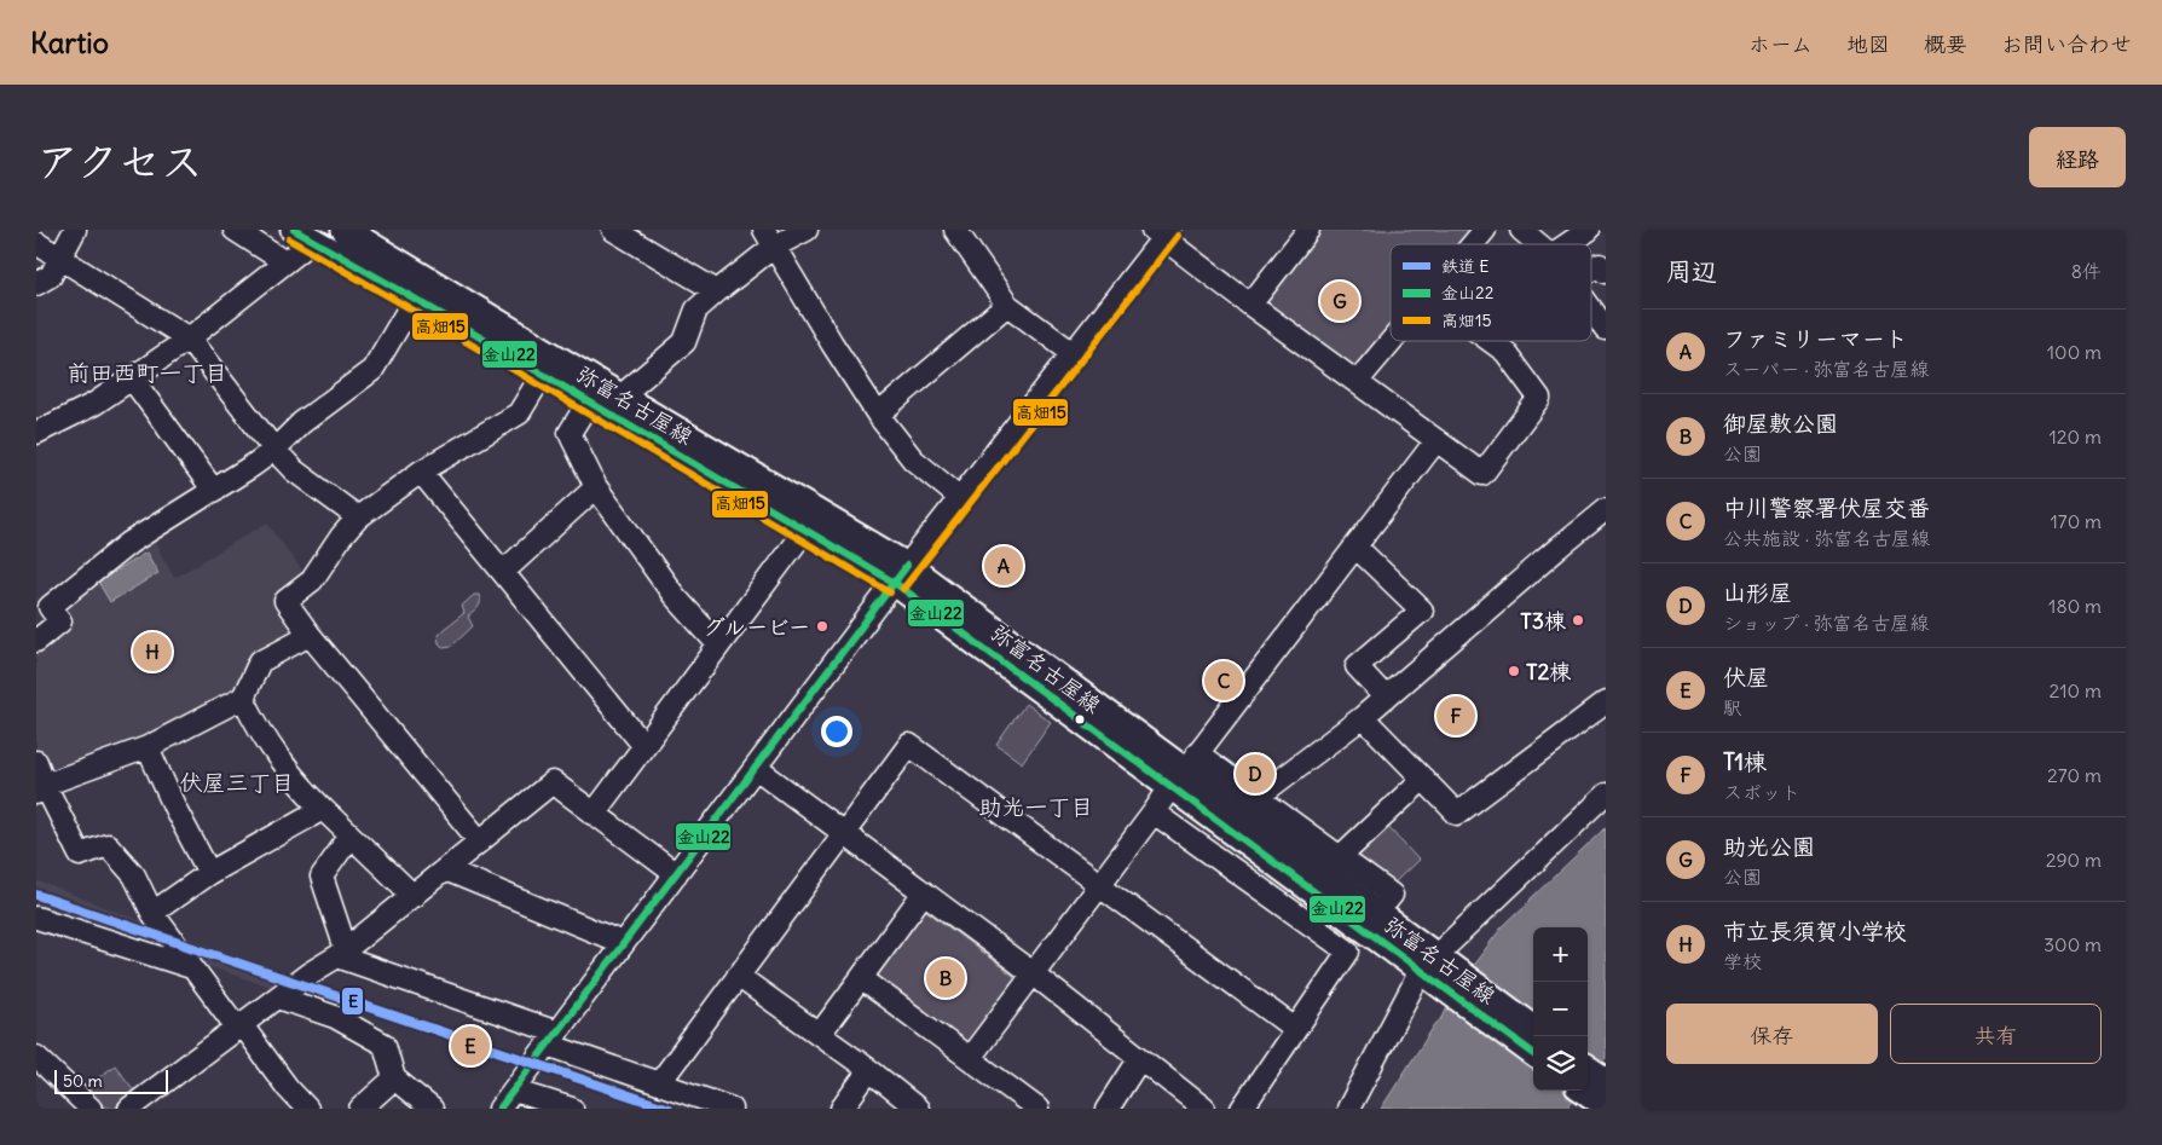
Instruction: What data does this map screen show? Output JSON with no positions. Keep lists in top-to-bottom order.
{
  "streets": {
    "main road": ["弥富名古屋線"]
  },
  "districts": ["前田西町一丁目", "伏屋三丁目", "助光一丁目"],
  "places": ["T3棟", "グルービー", "T2棟"],
  "lines": ["transit line 金山22", "transit line 高畑15", "rail line E"],
  "legend": ["鉄道 E", "金山22", "高畑15"],
  "scale_bar": "50 m",
  "page": {
    "header": "Kartio",
    "nav": [
      "ホーム",
      "地図",
      "概要",
      "お問い合わせ"
    ],
    "title": "アクセス",
    "buttons": [
      "経路",
      ["保存", "共有"]
    ],
    "heading": ["周辺", "8件"],
    "pins": [
      "G",
      "A",
      "H",
      "C",
      "F",
      "D",
      "B",
      "E"
    ],
    "list": [
      {
        "mark": "A",
        "name": "ファミリーマート",
        "note": "スーパー · 弥富名古屋線",
        "value": "100 m"
      },
      {
        "mark": "B",
        "name": "御屋敷公園",
        "note": "公園",
        "value": "120 m"
      },
      {
        "mark": "C",
        "name": "中川警察署伏屋交番",
        "note": "公共施設 · 弥富名古屋線",
        "value": "170 m"
      },
      {
        "mark": "D",
        "name": "山形屋",
        "note": "ショップ · 弥富名古屋線",
        "value": "180 m"
      },
      {
        "mark": "E",
        "name": "伏屋",
        "note": "駅",
        "value": "210 m"
      },
      {
        "mark": "F",
        "name": "T1棟",
        "note": "スポット",
        "value": "270 m"
      },
      {
        "mark": "G",
        "name": "助光公園",
        "note": "公園",
        "value": "290 m"
      },
      {
        "mark": "H",
        "name": "市立長須賀小学校",
        "note": "学校",
        "value": "300 m"
      }
    ],
    "map_buttons": ["+", "−"],
    "scale": "50 m"
  }
}
